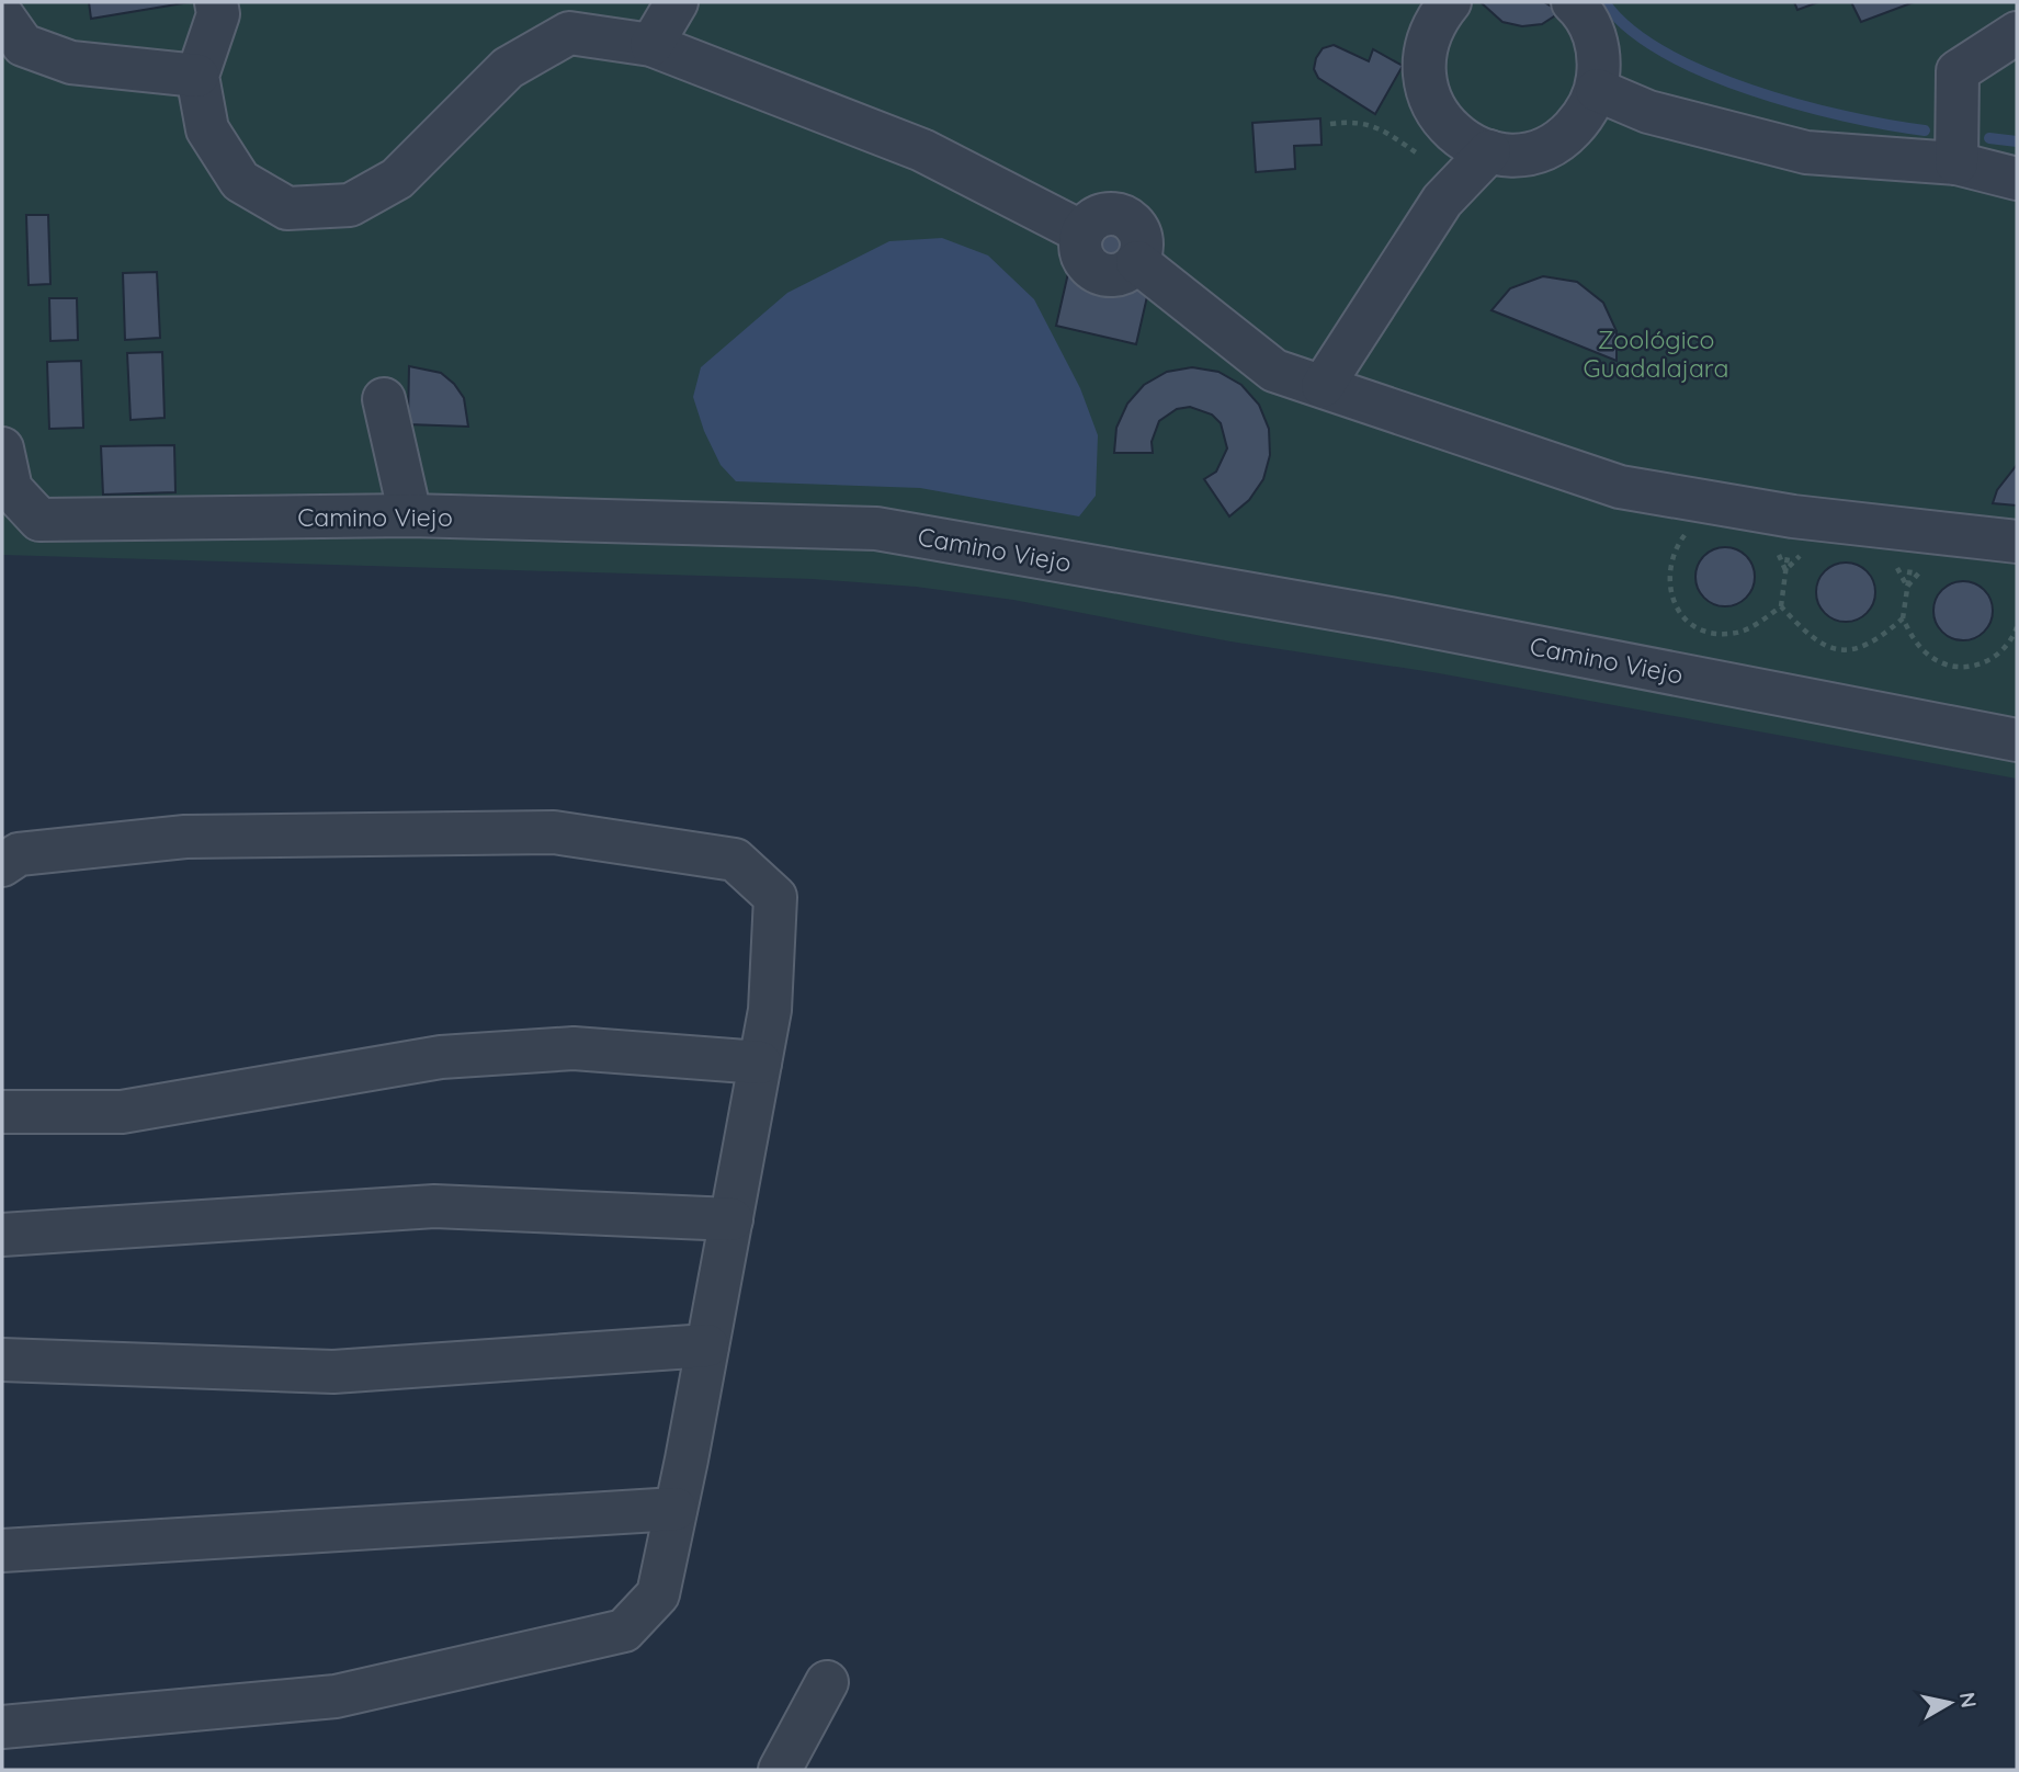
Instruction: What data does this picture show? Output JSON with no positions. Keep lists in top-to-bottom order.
{
  "streets": {
    "street": ["Camino Viejo"]
  },
  "parks": ["Zoológico Guadalajara"],
  "north": "right"
}
